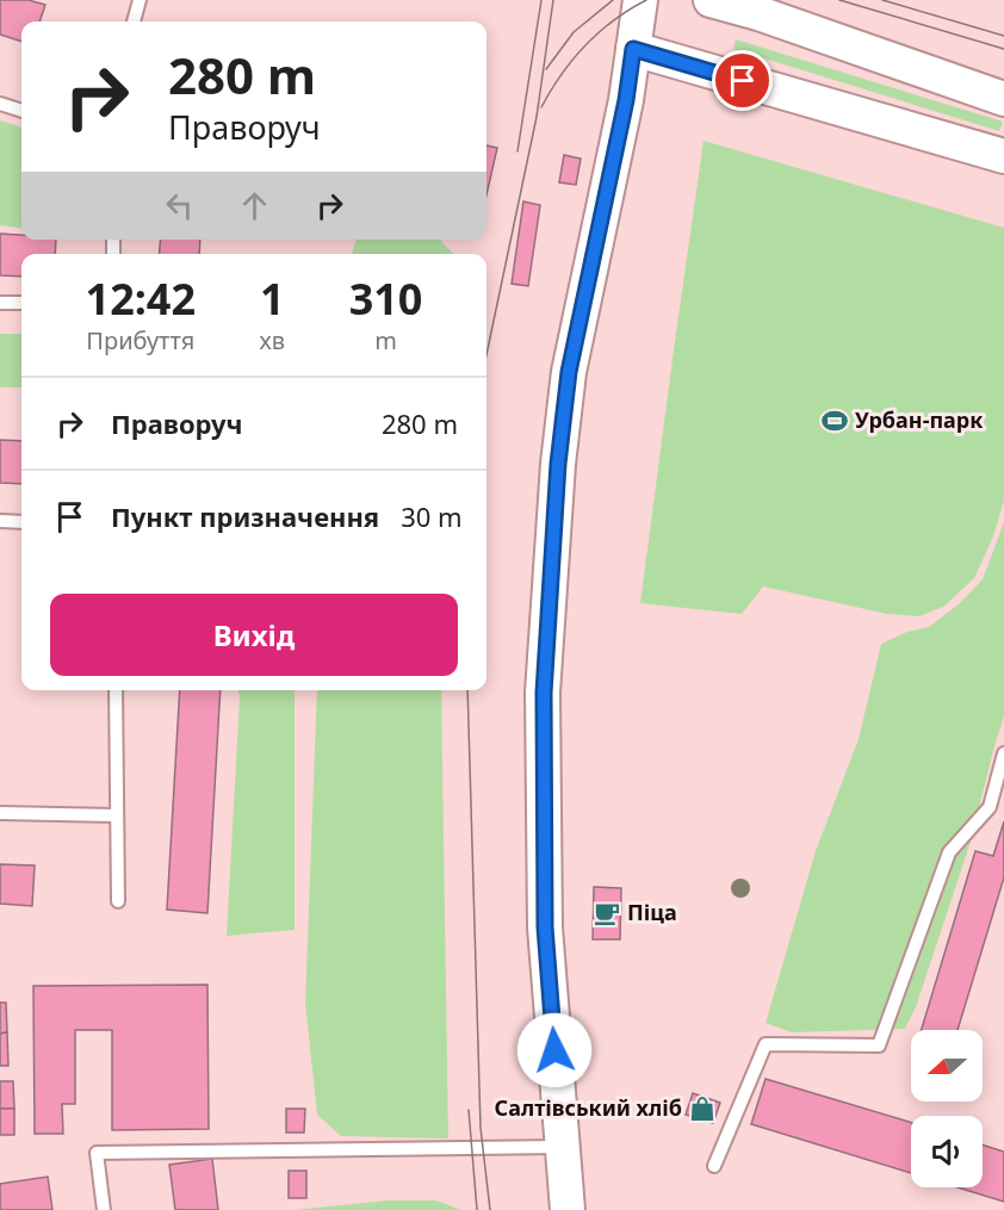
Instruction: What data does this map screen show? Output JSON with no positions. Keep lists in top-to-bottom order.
{
  "places": {
    "sports": ["Урбан-парк"],
    "cafe": ["Піца"],
    "shop": ["Салтівський хліб"]
  },
  "north": "left",
  "page": {
    "turn": ["280 m", "Праворуч"],
    "eta": [
      "12:42",
      "Прибуття",
      "1",
      "хв",
      "310",
      "m"
    ],
    "list": [
      {
        "name": "Праворуч",
        "value": "280 m"
      },
      {
        "name": "Пункт призначення",
        "value": "30 m"
      }
    ],
    "buttons": "Вихід"
  }
}
